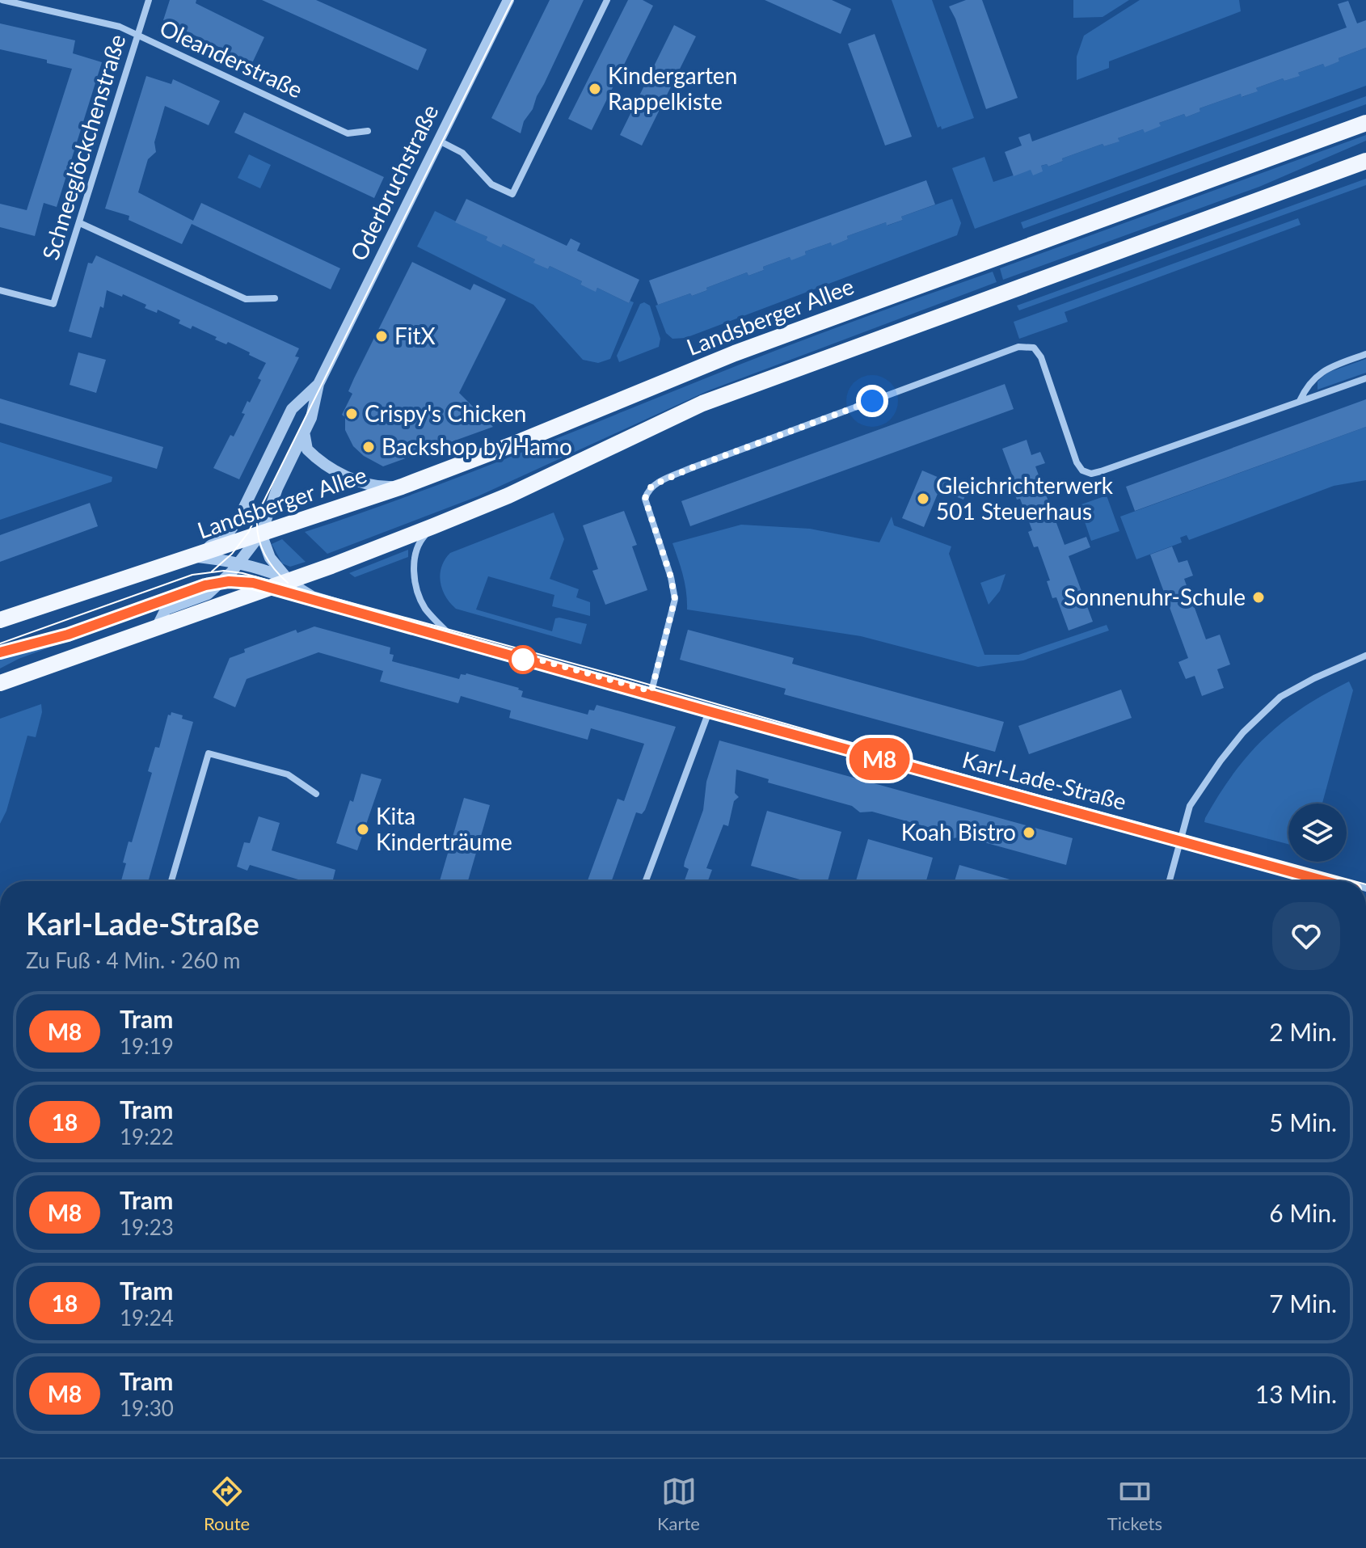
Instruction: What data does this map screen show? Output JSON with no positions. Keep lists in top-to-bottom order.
{
  "streets": {
    "main road": ["Landsberger Allee"],
    "street": [
      "Oleanderstraße",
      "Schneeglöckchenstraße",
      "Oderbruchstraße",
      "Karl-Lade-Straße"
    ]
  },
  "crossings": [
    ["Oleanderstraße", "Schneeglöckchenstraße"],
    ["Oderbruchstraße", "Landsberger Allee"],
    ["Landsberger Allee", "Karl-Lade-Straße"]
  ],
  "places": [
    "Kindergarten Rappelkiste",
    "FitX",
    "Crispy's Chicken",
    "Backshop by Hamo",
    "Gleichrichterwerk 501 Steuerhaus",
    "Sonnenuhr-Schule",
    "Kita Kinderträume",
    "Koah Bistro"
  ],
  "lines": ["tram line M8"],
  "page": {
    "on_map": "M8",
    "heading": ["Karl-Lade-Straße", "Zu Fuß · 4 Min. · 260 m"],
    "list": [
      {
        "mark": "M8",
        "name": "Tram",
        "note": "19:19",
        "value": "2 Min."
      },
      {
        "mark": "18",
        "name": "Tram",
        "note": "19:22",
        "value": "5 Min."
      },
      {
        "mark": "M8",
        "name": "Tram",
        "note": "19:23",
        "value": "6 Min."
      },
      {
        "mark": "18",
        "name": "Tram",
        "note": "19:24",
        "value": "7 Min."
      },
      {
        "mark": "M8",
        "name": "Tram",
        "note": "19:30",
        "value": "13 Min."
      }
    ],
    "tabs": ["Route", "Karte", "Tickets"]
  }
}
